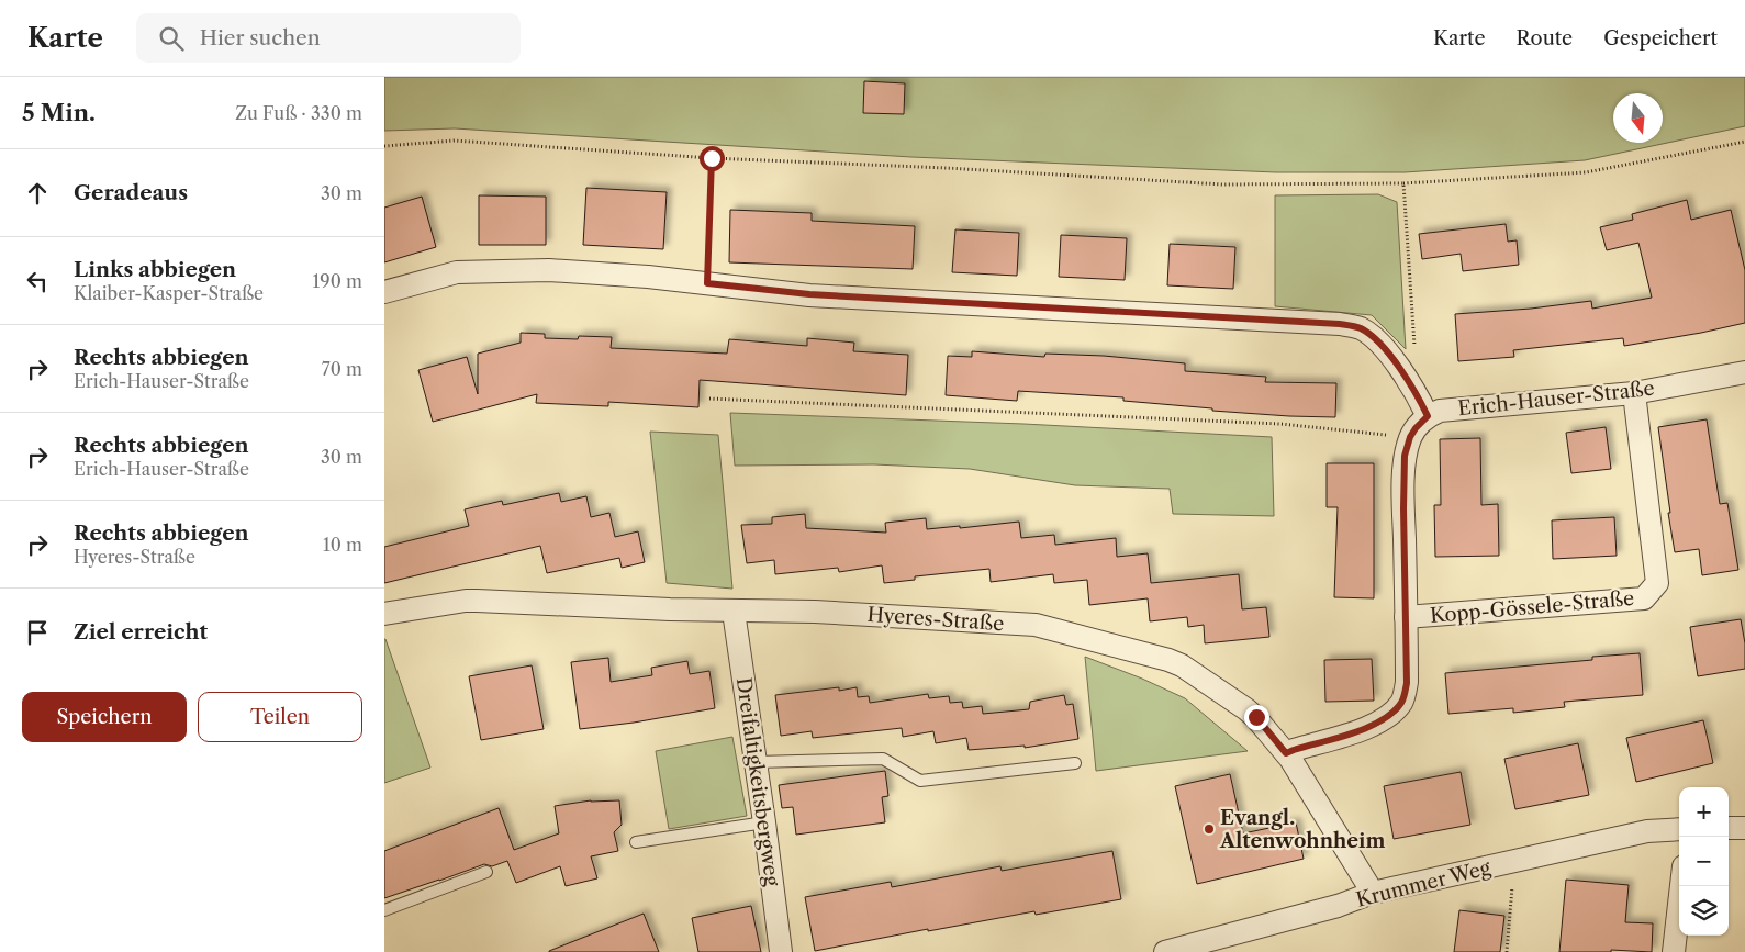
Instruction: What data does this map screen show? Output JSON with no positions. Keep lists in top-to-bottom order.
{
  "streets": {
    "street": [
      "Erich-Hauser-Straße",
      "Kopp-Gössele-Straße",
      "Hyeres-Straße",
      "Dreifaltigkeitsbergweg",
      "Krummer Weg"
    ]
  },
  "crossings": [
    ["Erich-Hauser-Straße", "Kopp-Gössele-Straße"],
    ["Hyeres-Straße", "Dreifaltigkeitsbergweg"],
    ["Hyeres-Straße", "Krummer Weg"]
  ],
  "places": ["Evangl. Altenwohnheim"],
  "north": "bottom",
  "page": {
    "header": "Karte",
    "search": "Hier suchen",
    "nav": ["Karte", "Route", "Gespeichert"],
    "heading": ["5 Min.", "Zu Fuß · 330 m"],
    "list": [
      ["Geradeaus", "30 m"],
      ["Links abbiegen", "Klaiber-Kasper-Straße", "190 m"],
      ["Rechts abbiegen", "Erich-Hauser-Straße", "70 m"],
      ["Rechts abbiegen", "Erich-Hauser-Straße", "30 m"],
      ["Rechts abbiegen", "Hyeres-Straße", "10 m"],
      "Ziel erreicht"
    ],
    "buttons": ["Speichern", "Teilen"],
    "map_buttons": ["+", "−"]
  }
}
